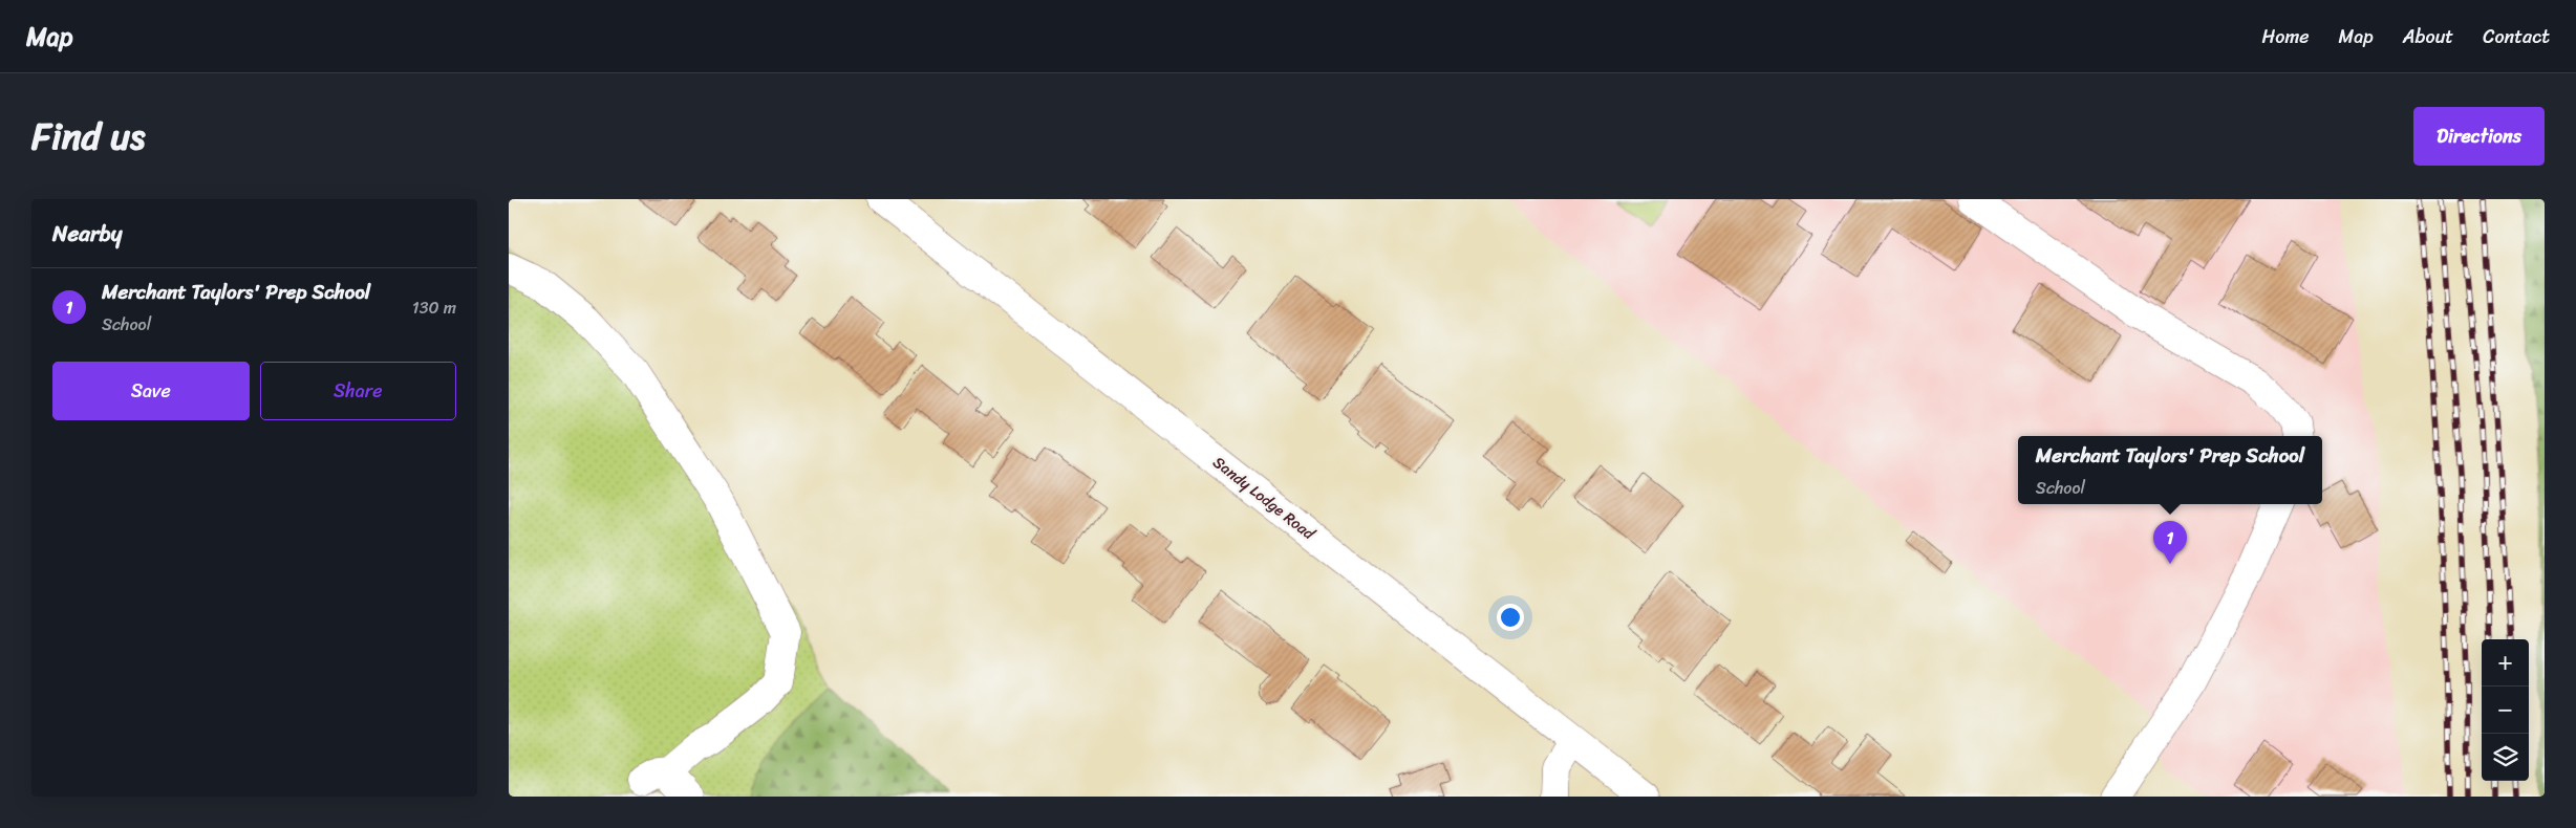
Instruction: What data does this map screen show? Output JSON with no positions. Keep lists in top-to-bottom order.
{
  "streets": {
    "street": ["Sandy Lodge Road"]
  },
  "page": {
    "header": "Map",
    "nav": [
      "Home",
      "Map",
      "About",
      "Contact"
    ],
    "title": "Find us",
    "buttons": [
      "Directions",
      ["Save", "Share"]
    ],
    "heading": "Nearby",
    "list": [
      {
        "mark": "1",
        "name": "Merchant Taylors' Prep School",
        "note": "School",
        "value": "130 m"
      }
    ],
    "popup": ["Merchant Taylors' Prep School", "School"],
    "pins": "1",
    "map_buttons": ["+", "−"]
  }
}
